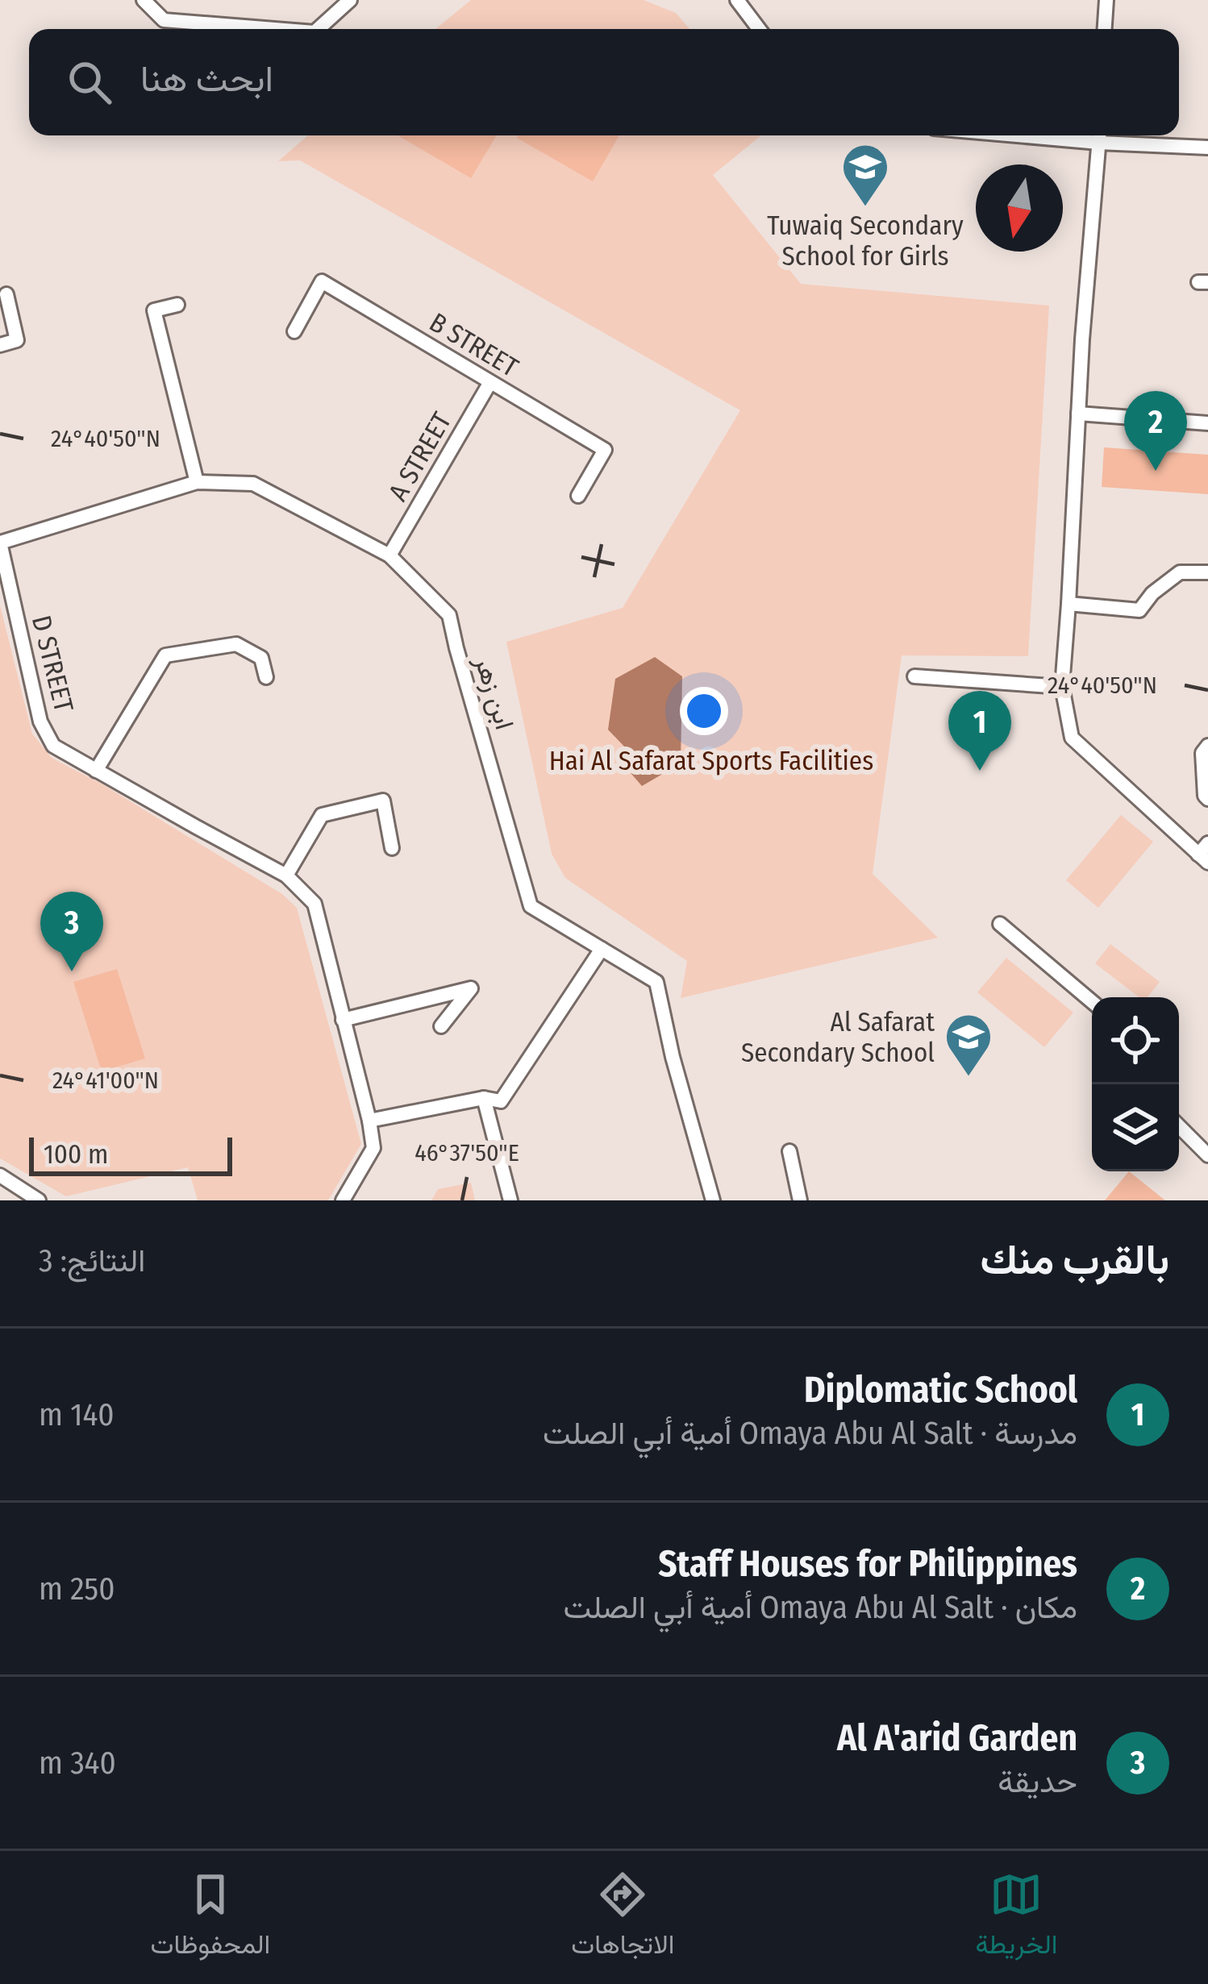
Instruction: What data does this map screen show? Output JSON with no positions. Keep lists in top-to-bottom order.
{
  "streets": {
    "street": [
      "B STREET",
      "A STREET",
      "D STREET",
      "ابن زهر"
    ]
  },
  "crossings": [
    ["B STREET", "A STREET"],
    ["A STREET", "ابن زهر"],
    ["D STREET", "ابن زهر"]
  ],
  "parks": ["Hai Al Safarat Sports Facilities"],
  "places": {
    "school or university": ["Tuwaiq Secondary School for Girls", "Al Safarat Secondary School"]
  },
  "scale_bar": "100 m",
  "north": "bottom",
  "page": {
    "search": "ابحث هنا",
    "pins": ["2", "1", "3"],
    "scale": "100 m",
    "heading": ["بالقرب منك", "النتائج: 3"],
    "list": [
      {
        "mark": "1",
        "name": "Diplomatic School",
        "note": "مدرسة · Omaya Abu Al Salt أمية أبي الصلت",
        "value": "140 m"
      },
      {
        "mark": "2",
        "name": "Staff Houses for Philippines",
        "note": "مكان · Omaya Abu Al Salt أمية أبي الصلت",
        "value": "250 m"
      },
      {
        "mark": "3",
        "name": "Al A'arid Garden",
        "note": "حديقة",
        "value": "340 m"
      }
    ],
    "nav": ["الخريطة", "الاتجاهات", "المحفوظات"]
  },
  "coordinates": ["24°40'50\"N", "24°41'00\"N", "46°37'50\"E"]
}
